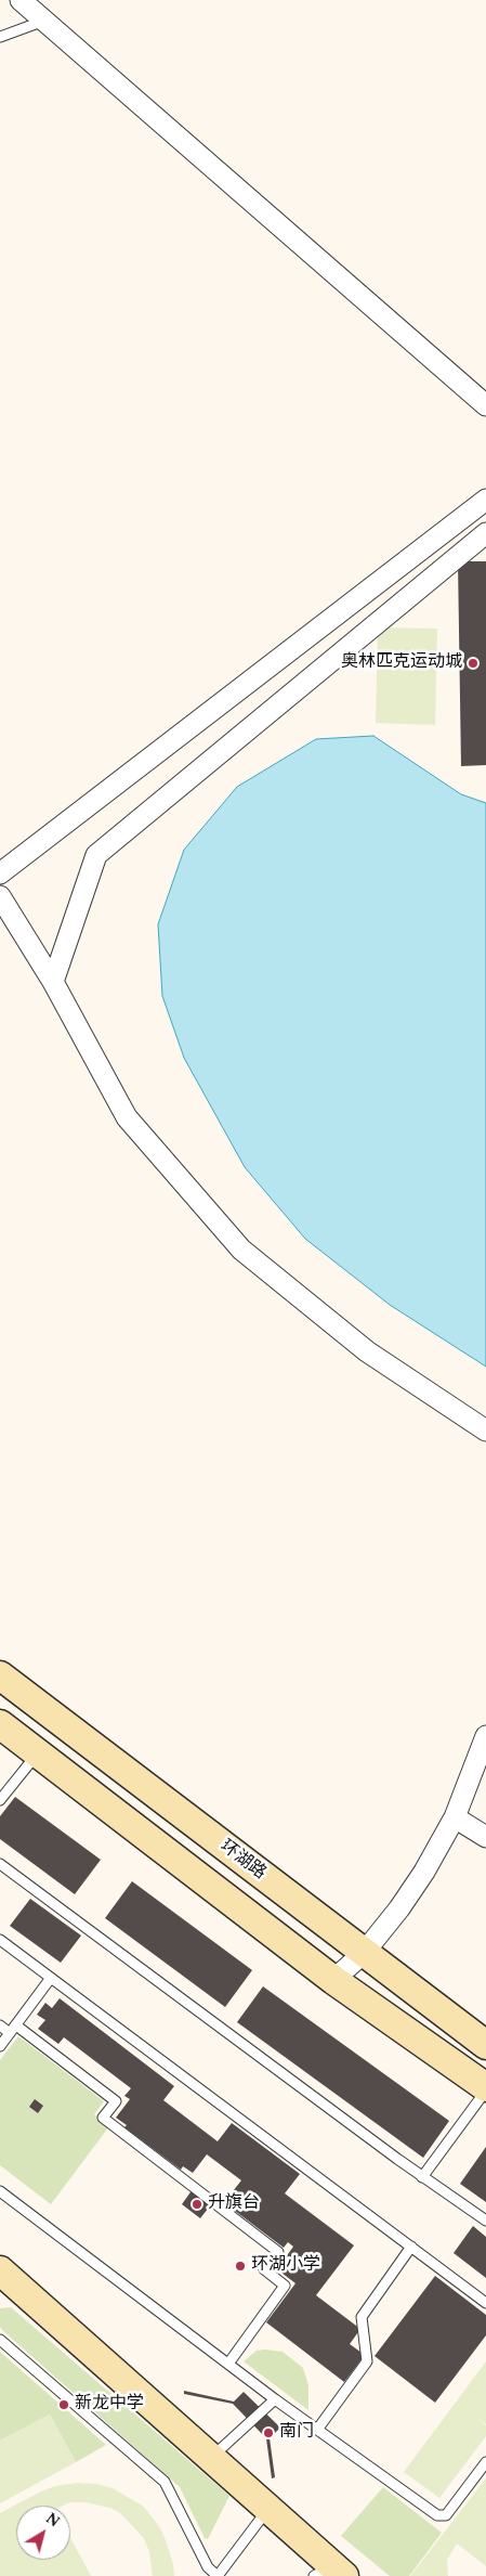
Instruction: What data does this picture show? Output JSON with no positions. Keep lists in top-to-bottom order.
{
  "streets": {
    "main road": ["环湖路"]
  },
  "places": [
    "奥林匹克运动城",
    "升旗台",
    "环湖小学",
    "新龙中学",
    "南门"
  ],
  "north": "top right"
}
